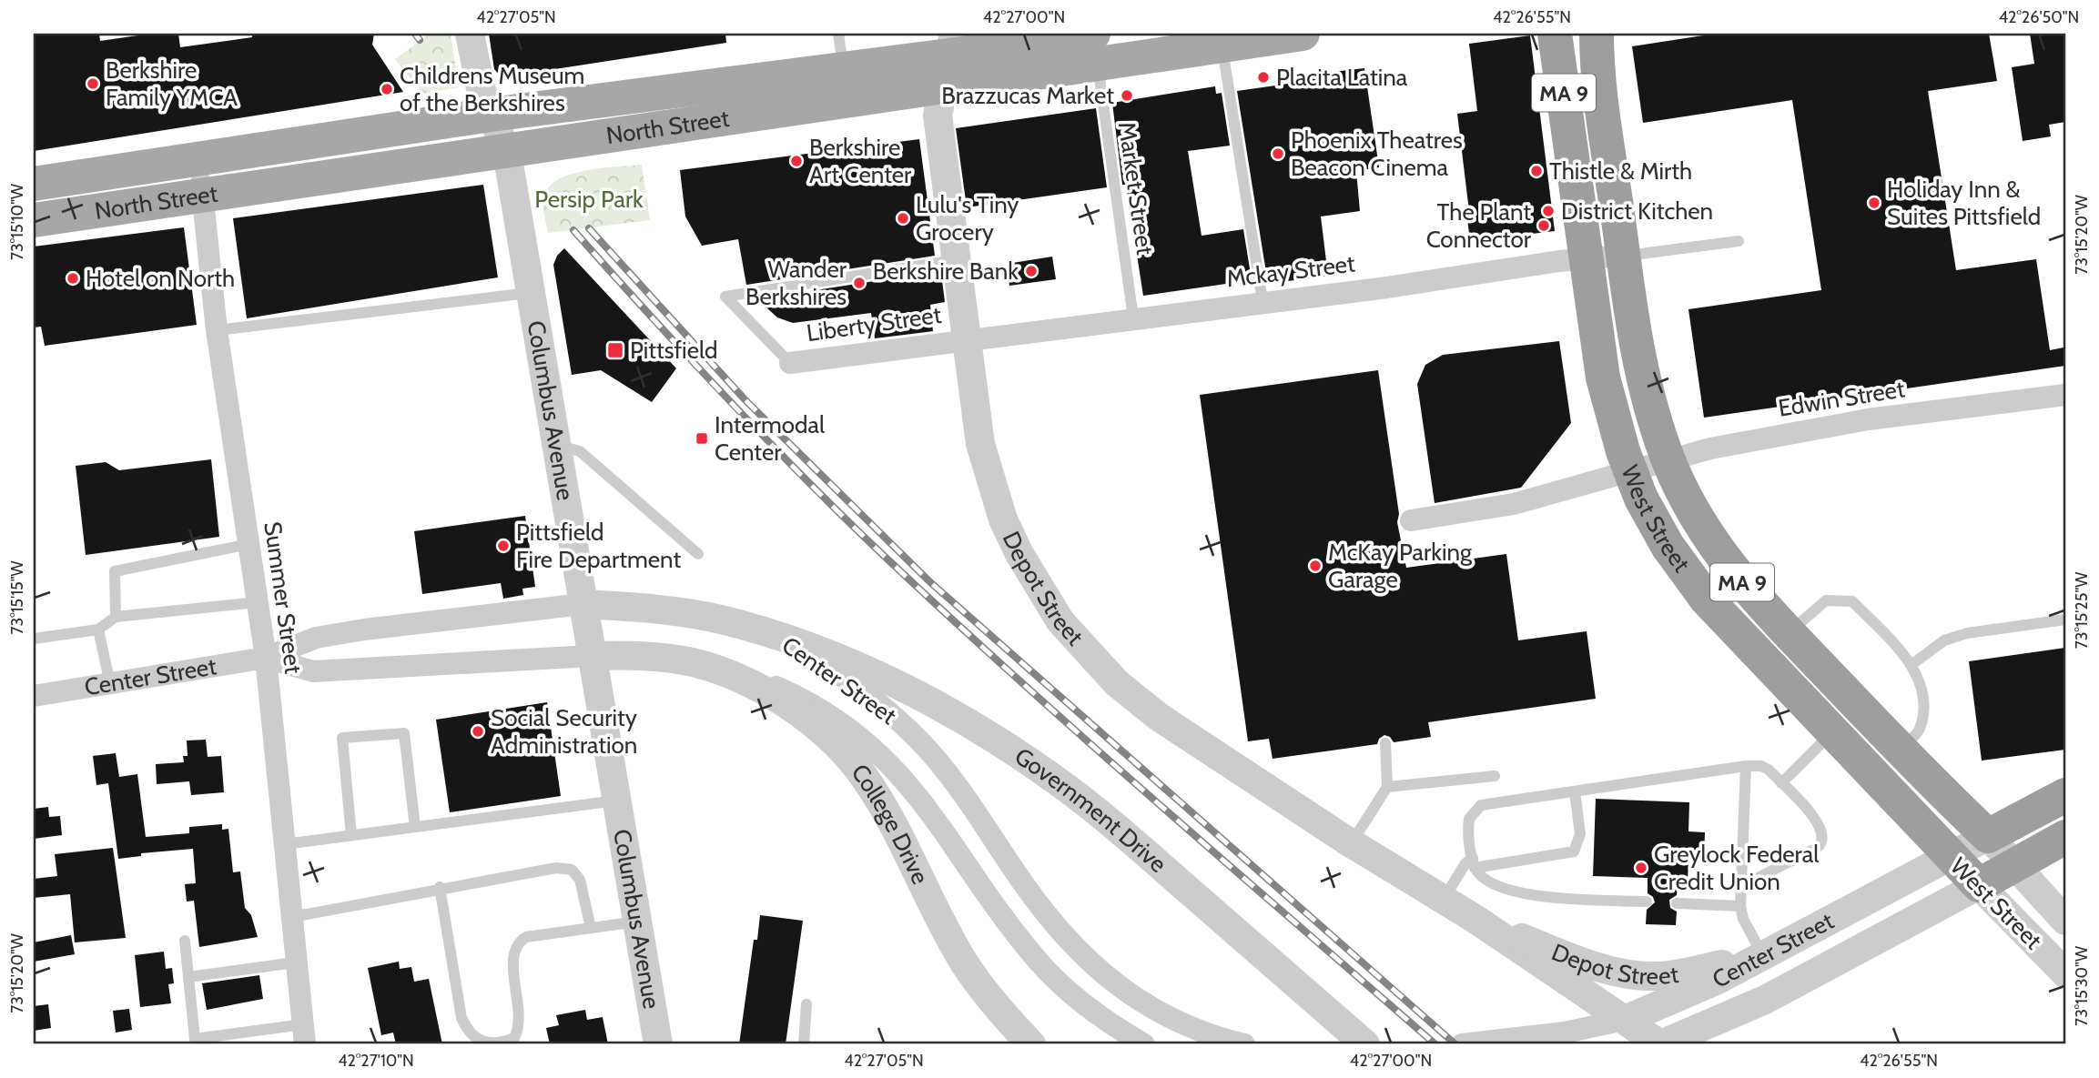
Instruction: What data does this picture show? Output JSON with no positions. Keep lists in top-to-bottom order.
{
  "streets": {
    "highway": ["MA 9", "West Street", "Center Street"],
    "main road": ["North Street"],
    "street": [
      "Mckay Street",
      "Liberty Street",
      "Edwin Street",
      "Columbus Avenue",
      "Depot Street",
      "Summer Street",
      "Government Drive",
      "College Drive"
    ],
    "lane": ["Market Street"]
  },
  "crossings": [
    ["North Street", "Market Street"],
    ["North Street", "Columbus Avenue"],
    ["North Street", "Depot Street"],
    ["North Street", "Summer Street"],
    ["Market Street", "Mckay Street"],
    ["Mckay Street", "Liberty Street"],
    ["Mckay Street", "West Street"],
    ["Mckay Street", "Depot Street"],
    ["Liberty Street", "Depot Street"],
    ["Edwin Street", "West Street"],
    ["Columbus Avenue", "Center Street"],
    ["West Street", "Center Street"],
    ["Depot Street", "Center Street"],
    ["Summer Street", "Center Street"],
    ["Center Street", "Government Drive"],
    ["Center Street", "College Drive"]
  ],
  "parks": ["Persip Park"],
  "places": {
    "other": [
      "Placita Latina",
      "Berkshire Family YMCA",
      "Childrens Museum of the Berkshires",
      "Brazzucas Market",
      "Phoenix Theatres Beacon Cinema",
      "Berkshire Art Center",
      "Thistle & Mirth",
      "Holiday Inn & Suites Pittsfield",
      "District Kitchen",
      "Lulu's Tiny Grocery",
      "The Plant Connector",
      "Berkshire Bank",
      "Hotel on North",
      "Wander Berkshires",
      "Pittsfield Fire Department",
      "McKay Parking Garage",
      "Social Security Administration",
      "Greylock Federal Credit Union"
    ],
    "transit": ["Pittsfield", "Intermodal Center"]
  },
  "coordinates": [
    "42°27'05\"N",
    "42°27'00\"N",
    "42°26'55\"N",
    "42°26'50\"N",
    "73°15'10\"W",
    "73°15'20\"W",
    "73°15'15\"W",
    "73°15'25\"W",
    "73°15'30\"W",
    "42°27'10\"N"
  ]
}
